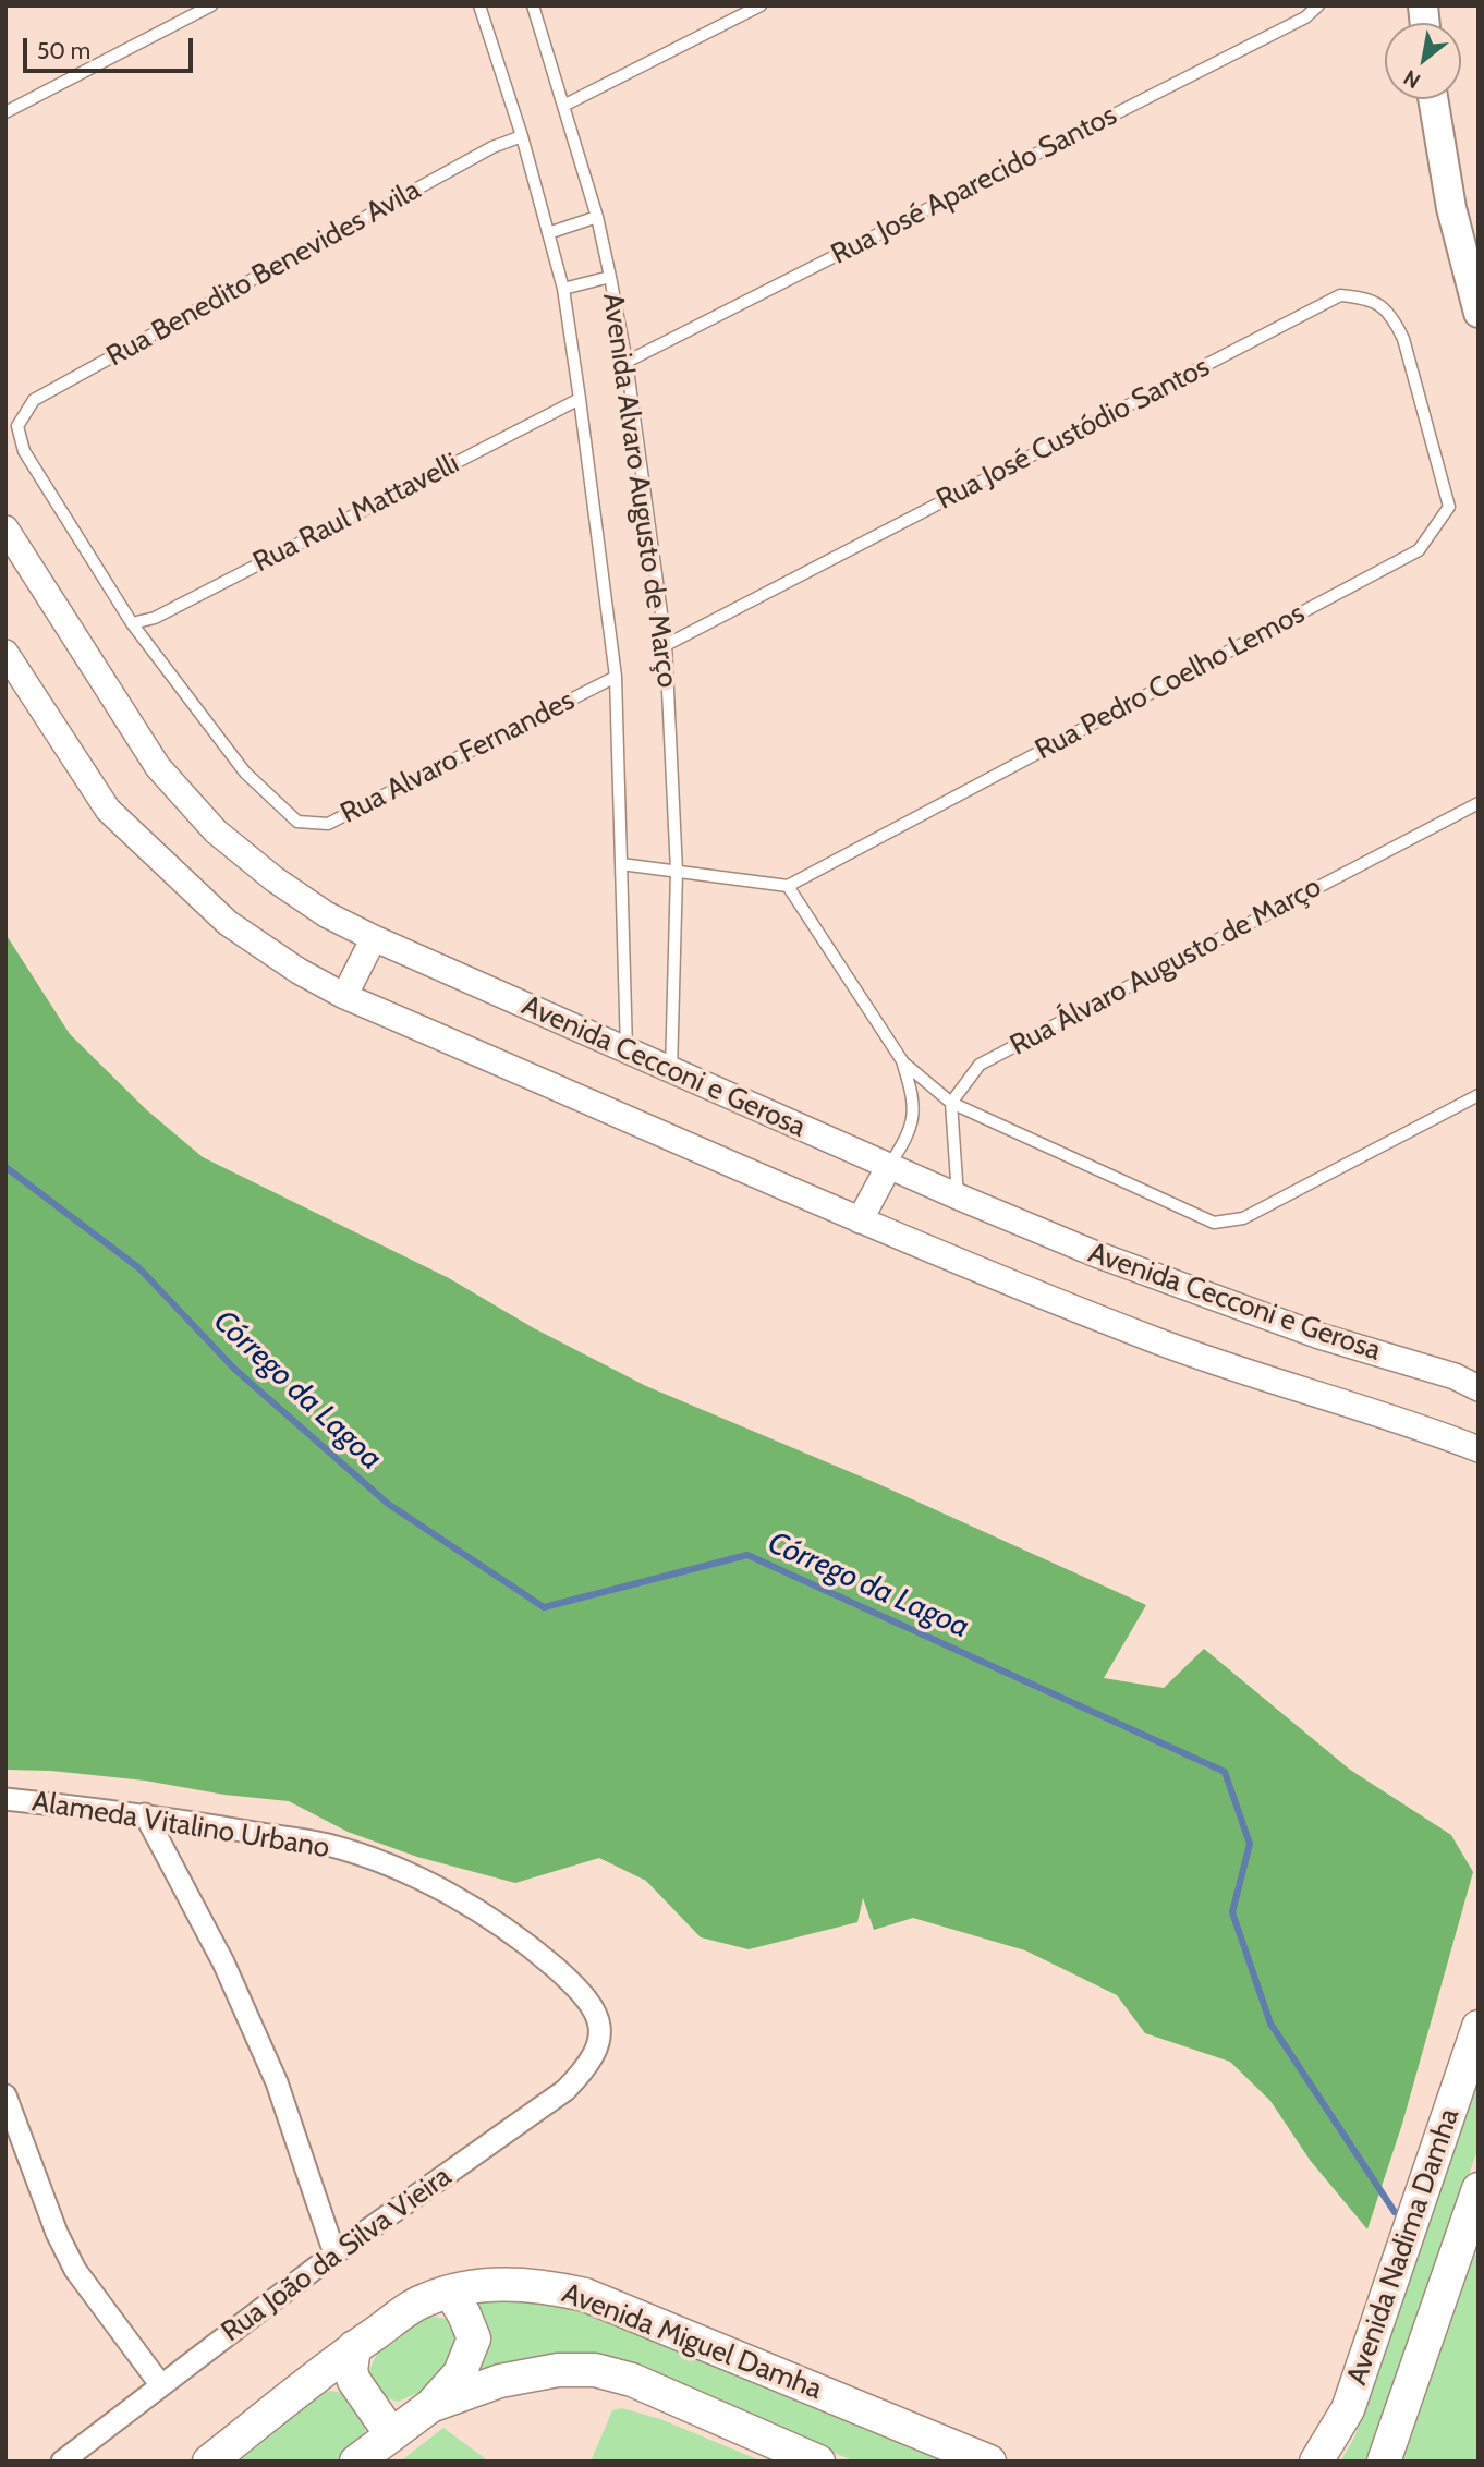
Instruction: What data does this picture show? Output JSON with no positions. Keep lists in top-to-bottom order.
{
  "streets": {
    "main road": ["Avenida Nadima Damha", "Avenida Miguel Damha"],
    "street": ["Avenida Cecconi e Gerosa", "Alameda Vitalino Urbano", "Rua João da Silva Vieira"],
    "lane": [
      "Rua José Aparecido Santos",
      "Rua Benedito Benevides Avila",
      "Rua José Custódio Santos",
      "Avenida Alvaro Augusto de Março",
      "Rua Raul Mattavelli",
      "Rua Pedro Coelho Lemos",
      "Rua Alvaro Fernandes",
      "Rua Álvaro Augusto de Março"
    ]
  },
  "crossings": [
    ["Rua José Aparecido Santos", "Avenida Alvaro Augusto de Março"],
    ["Rua Benedito Benevides Avila", "Avenida Alvaro Augusto de Março"],
    ["Rua Benedito Benevides Avila", "Rua Raul Mattavelli"],
    ["Rua Benedito Benevides Avila", "Rua Alvaro Fernandes"],
    ["Rua José Custódio Santos", "Avenida Alvaro Augusto de Março"],
    ["Rua José Custódio Santos", "Rua Pedro Coelho Lemos"],
    ["Avenida Alvaro Augusto de Março", "Rua Raul Mattavelli"],
    ["Avenida Alvaro Augusto de Março", "Rua Alvaro Fernandes"],
    ["Avenida Alvaro Augusto de Março", "Avenida Cecconi e Gerosa"],
    ["Rua Raul Mattavelli", "Rua Alvaro Fernandes"],
    ["Alameda Vitalino Urbano", "Rua João da Silva Vieira"]
  ],
  "water": ["Córrego da Lagoa"],
  "scale_bar": "50 m",
  "north": "bottom left"
}
